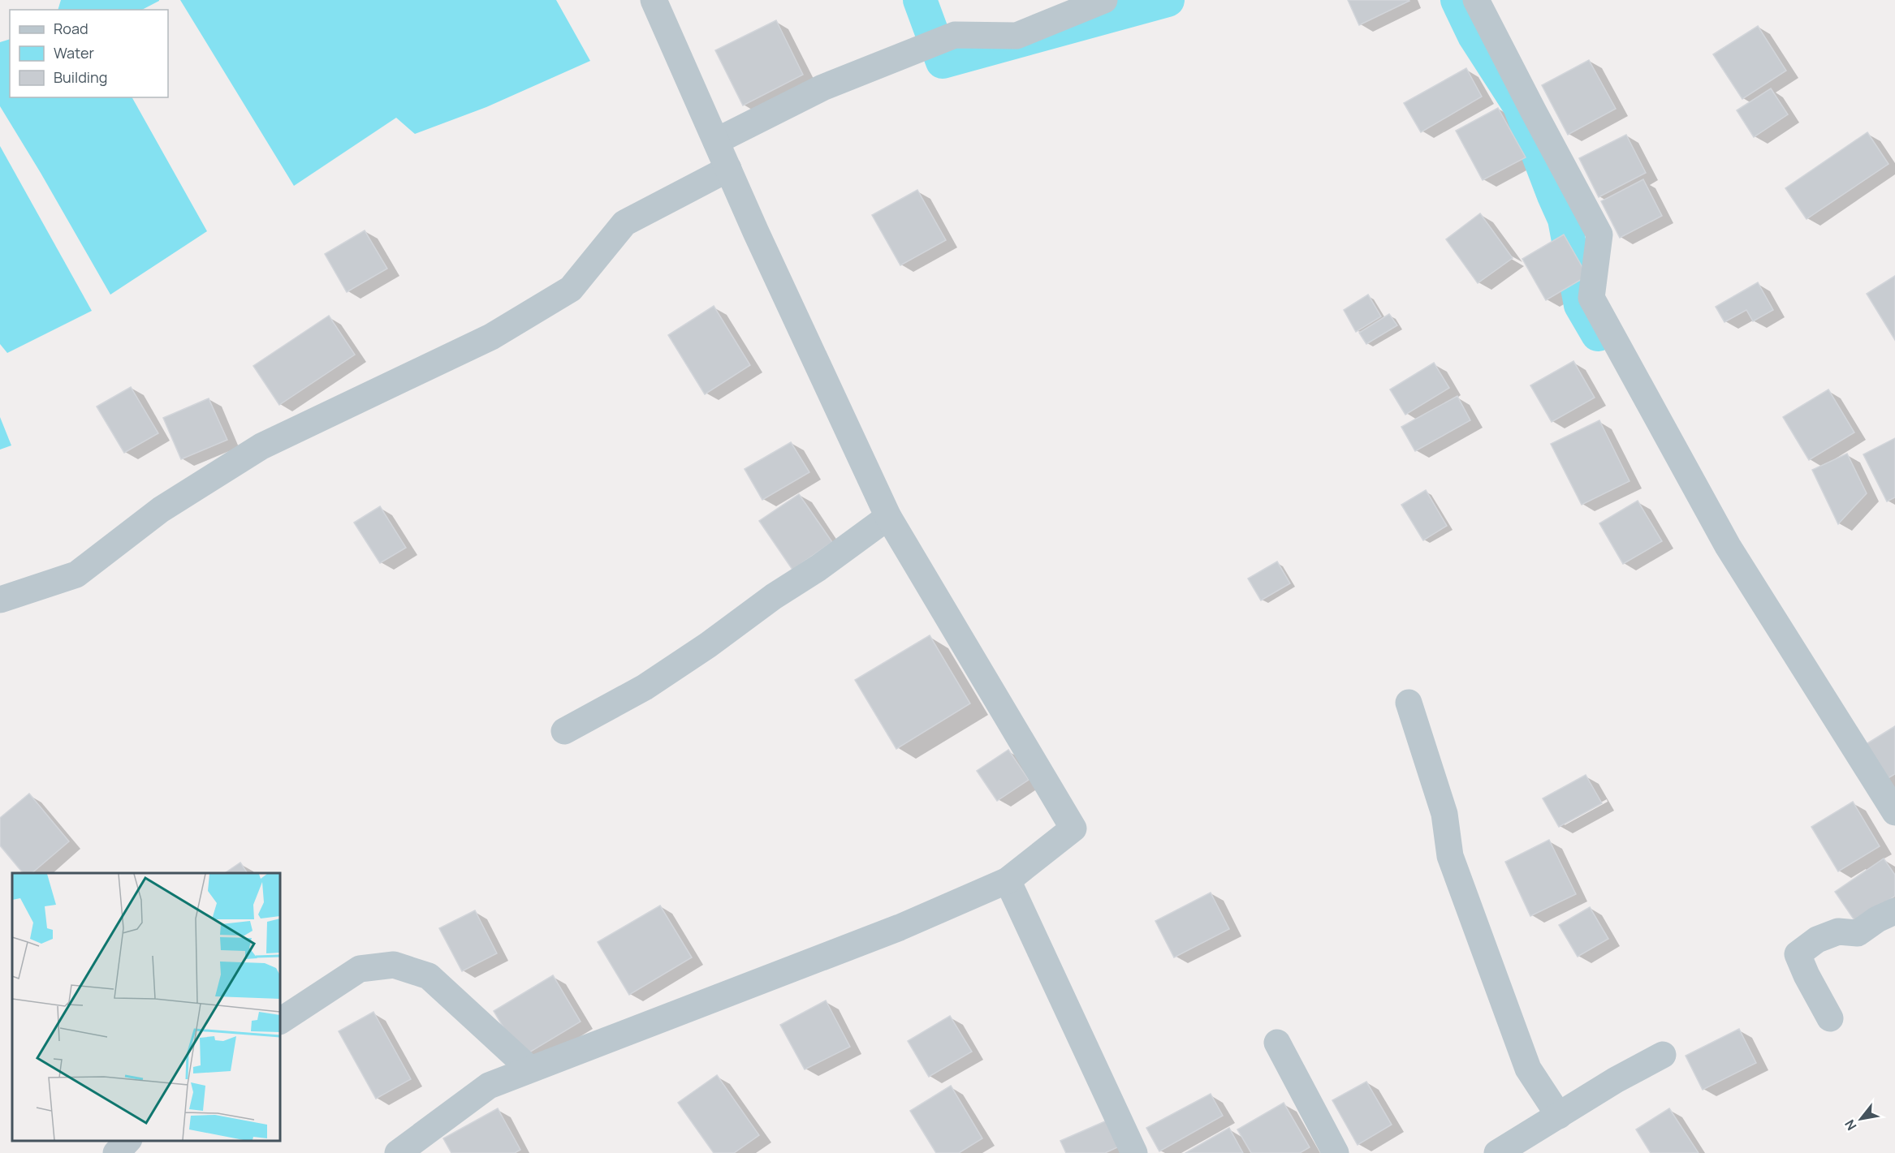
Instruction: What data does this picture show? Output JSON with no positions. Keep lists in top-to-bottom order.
{
  "legend": ["Road", "Water", "Building"],
  "north": "bottom left"
}
